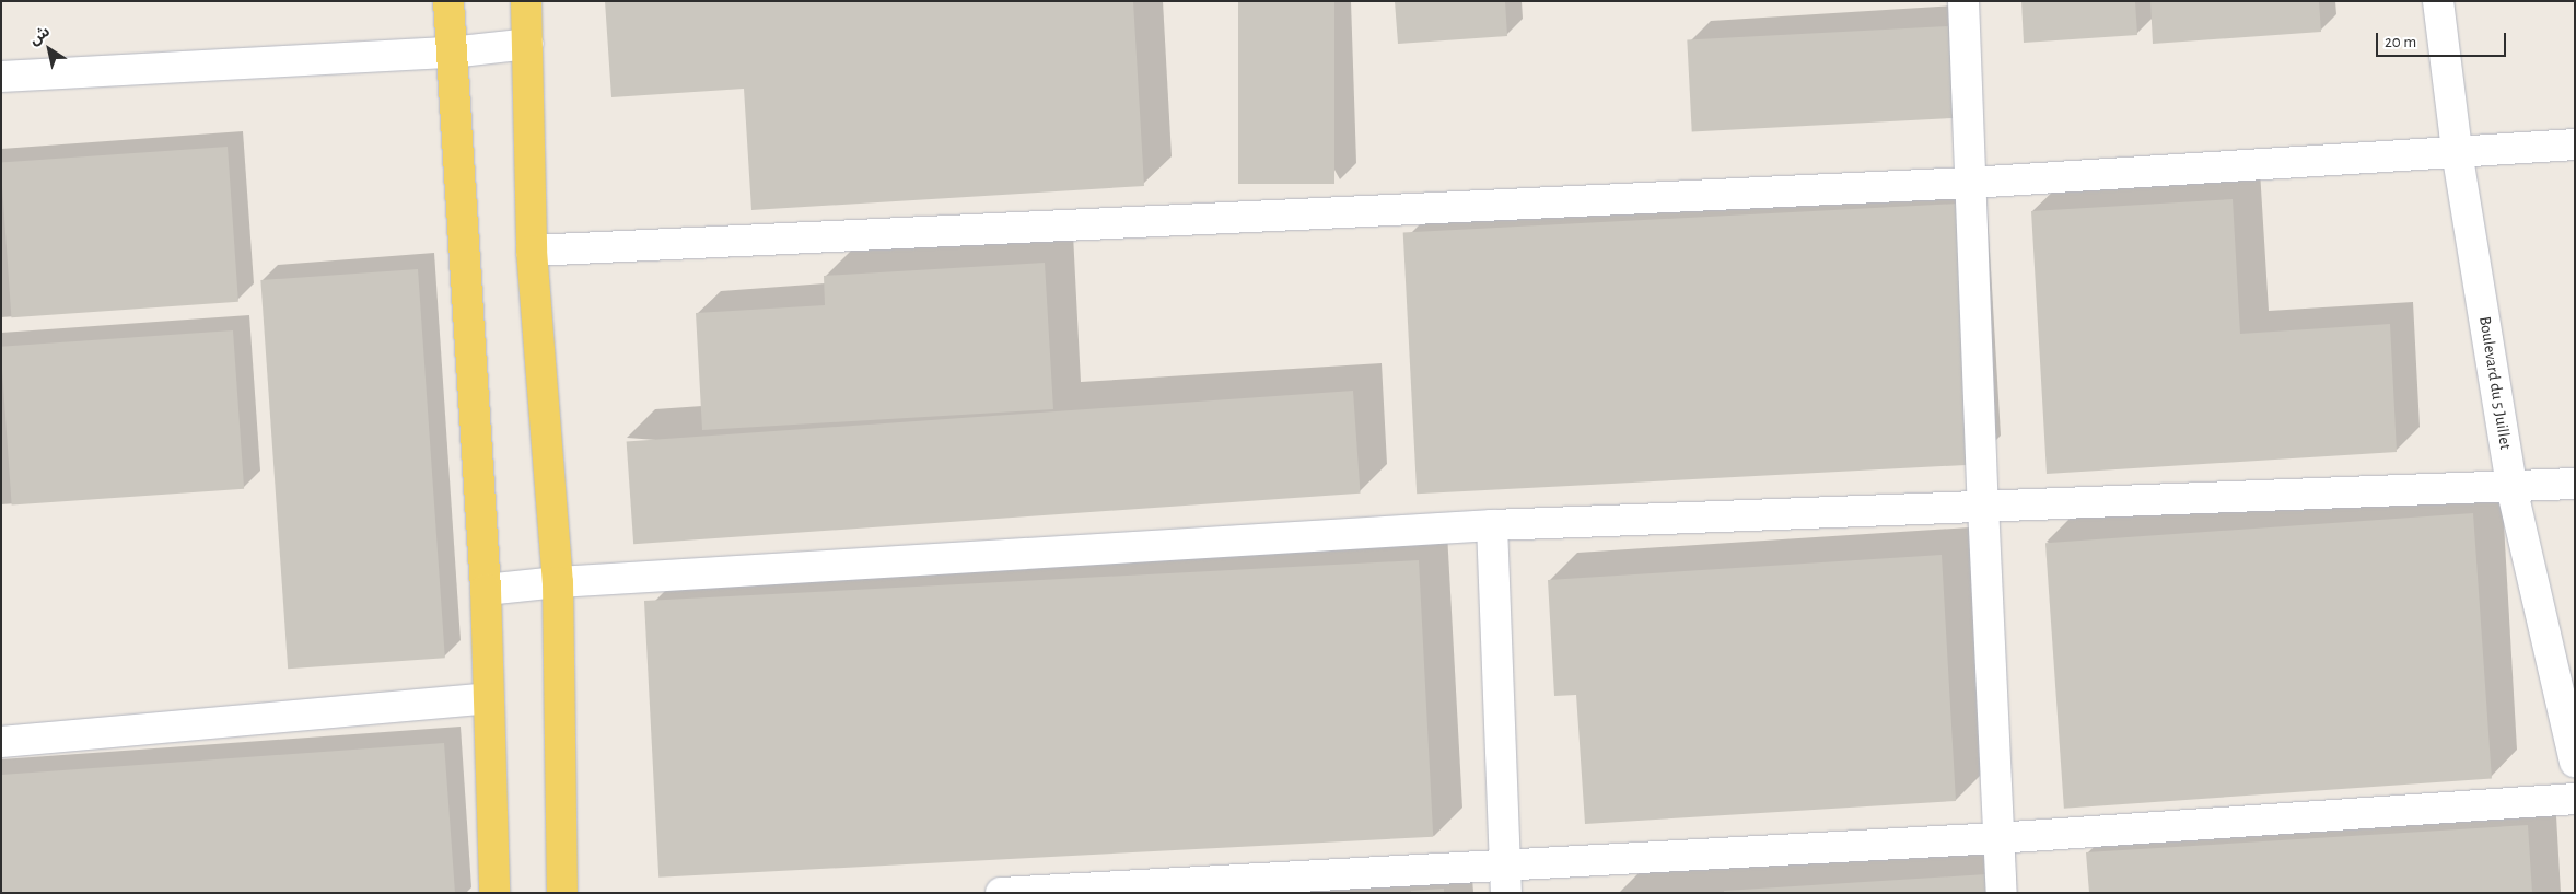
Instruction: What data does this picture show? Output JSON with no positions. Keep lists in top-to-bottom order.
{
  "streets": {
    "street": ["Boulevard du 5 Juillet"]
  },
  "scale_bar": "20 m",
  "north": "top left"
}
